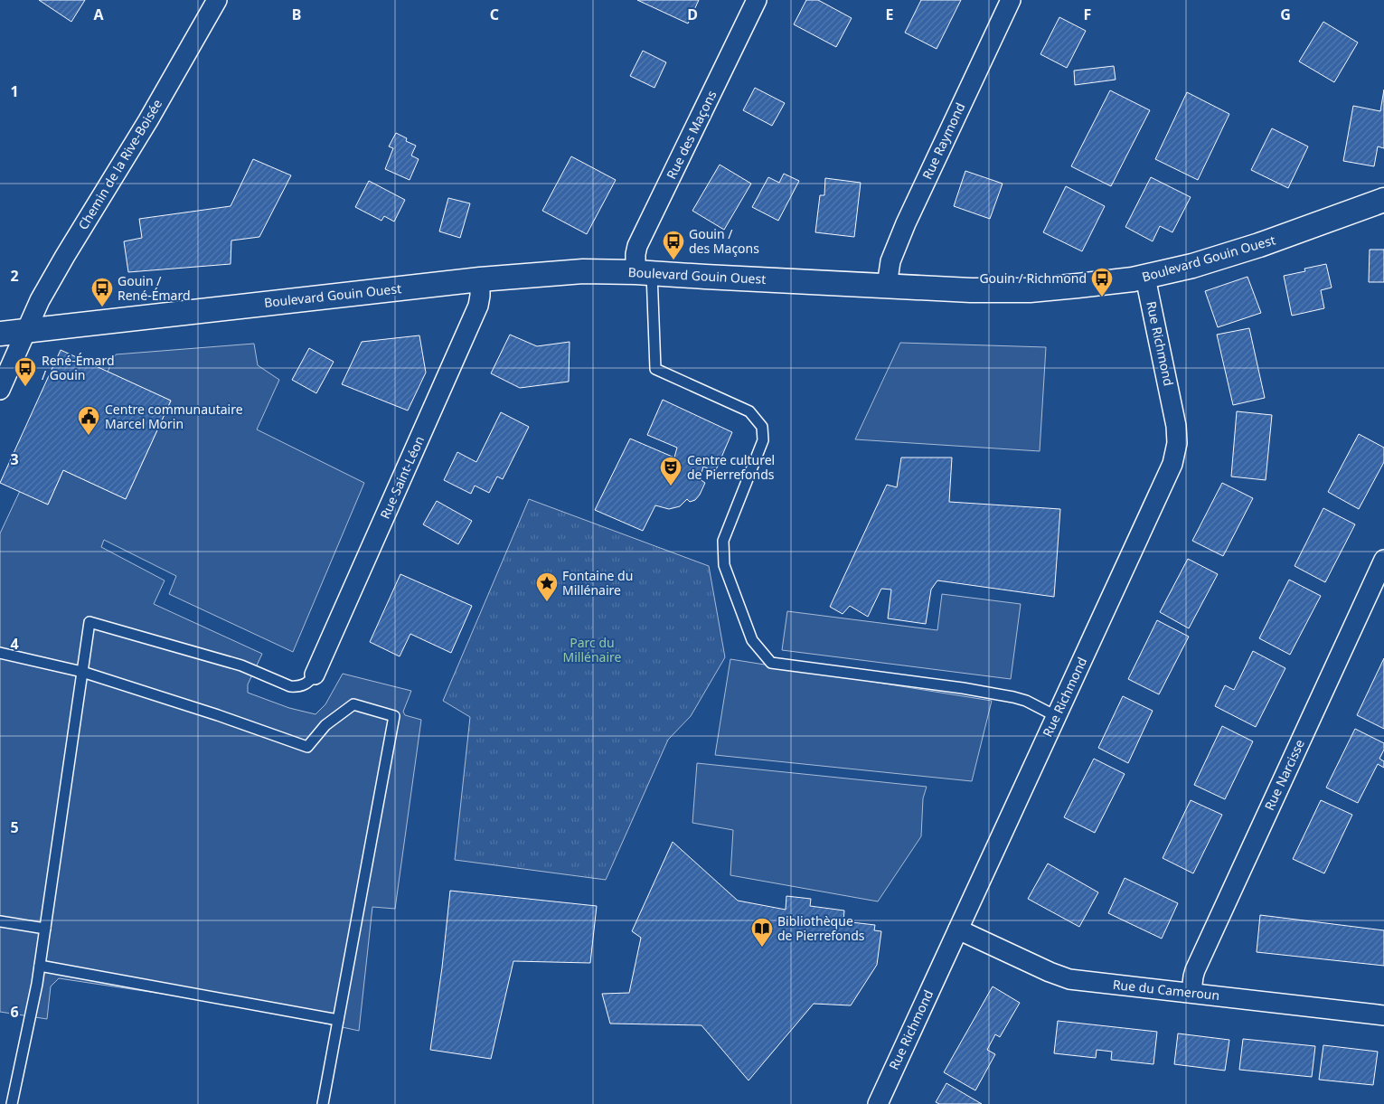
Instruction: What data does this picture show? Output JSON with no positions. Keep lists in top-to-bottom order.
{
  "streets": {
    "street": [
      "Rue des Maçons",
      "Rue Raymond",
      "Chemin de la Rive-Boisée",
      "Boulevard Gouin Ouest",
      "Rue Richmond",
      "Rue Saint-Léon",
      "Rue Narcisse",
      "Rue du Cameroun"
    ]
  },
  "crossings": [
    ["Rue des Maçons", "Boulevard Gouin Ouest"],
    ["Rue Raymond", "Boulevard Gouin Ouest"],
    ["Chemin de la Rive-Boisée", "Boulevard Gouin Ouest"],
    ["Boulevard Gouin Ouest", "Rue Richmond"],
    ["Boulevard Gouin Ouest", "Rue Saint-Léon"],
    ["Rue Richmond", "Rue du Cameroun"],
    ["Rue Narcisse", "Rue du Cameroun"]
  ],
  "parks": ["Parc du Millénaire"],
  "places": {
    "bus stop": [
      "Gouin / des Maçons",
      "Gouin / Richmond",
      "Gouin / René-Émard",
      "René-Émard / Gouin"
    ],
    "public building": ["Centre communautaire Marcel Morin"],
    "theatre": ["Centre culturel de Pierrefonds"],
    "place": ["Fontaine du Millénaire"],
    "library": ["Bibliothèque de Pierrefonds"]
  },
  "grid": {
    "columns": [
      "A",
      "B",
      "C",
      "D",
      "E",
      "F",
      "G"
    ],
    "rows": [
      "1",
      "2",
      "3",
      "4",
      "5",
      "6"
    ]
  }
}
